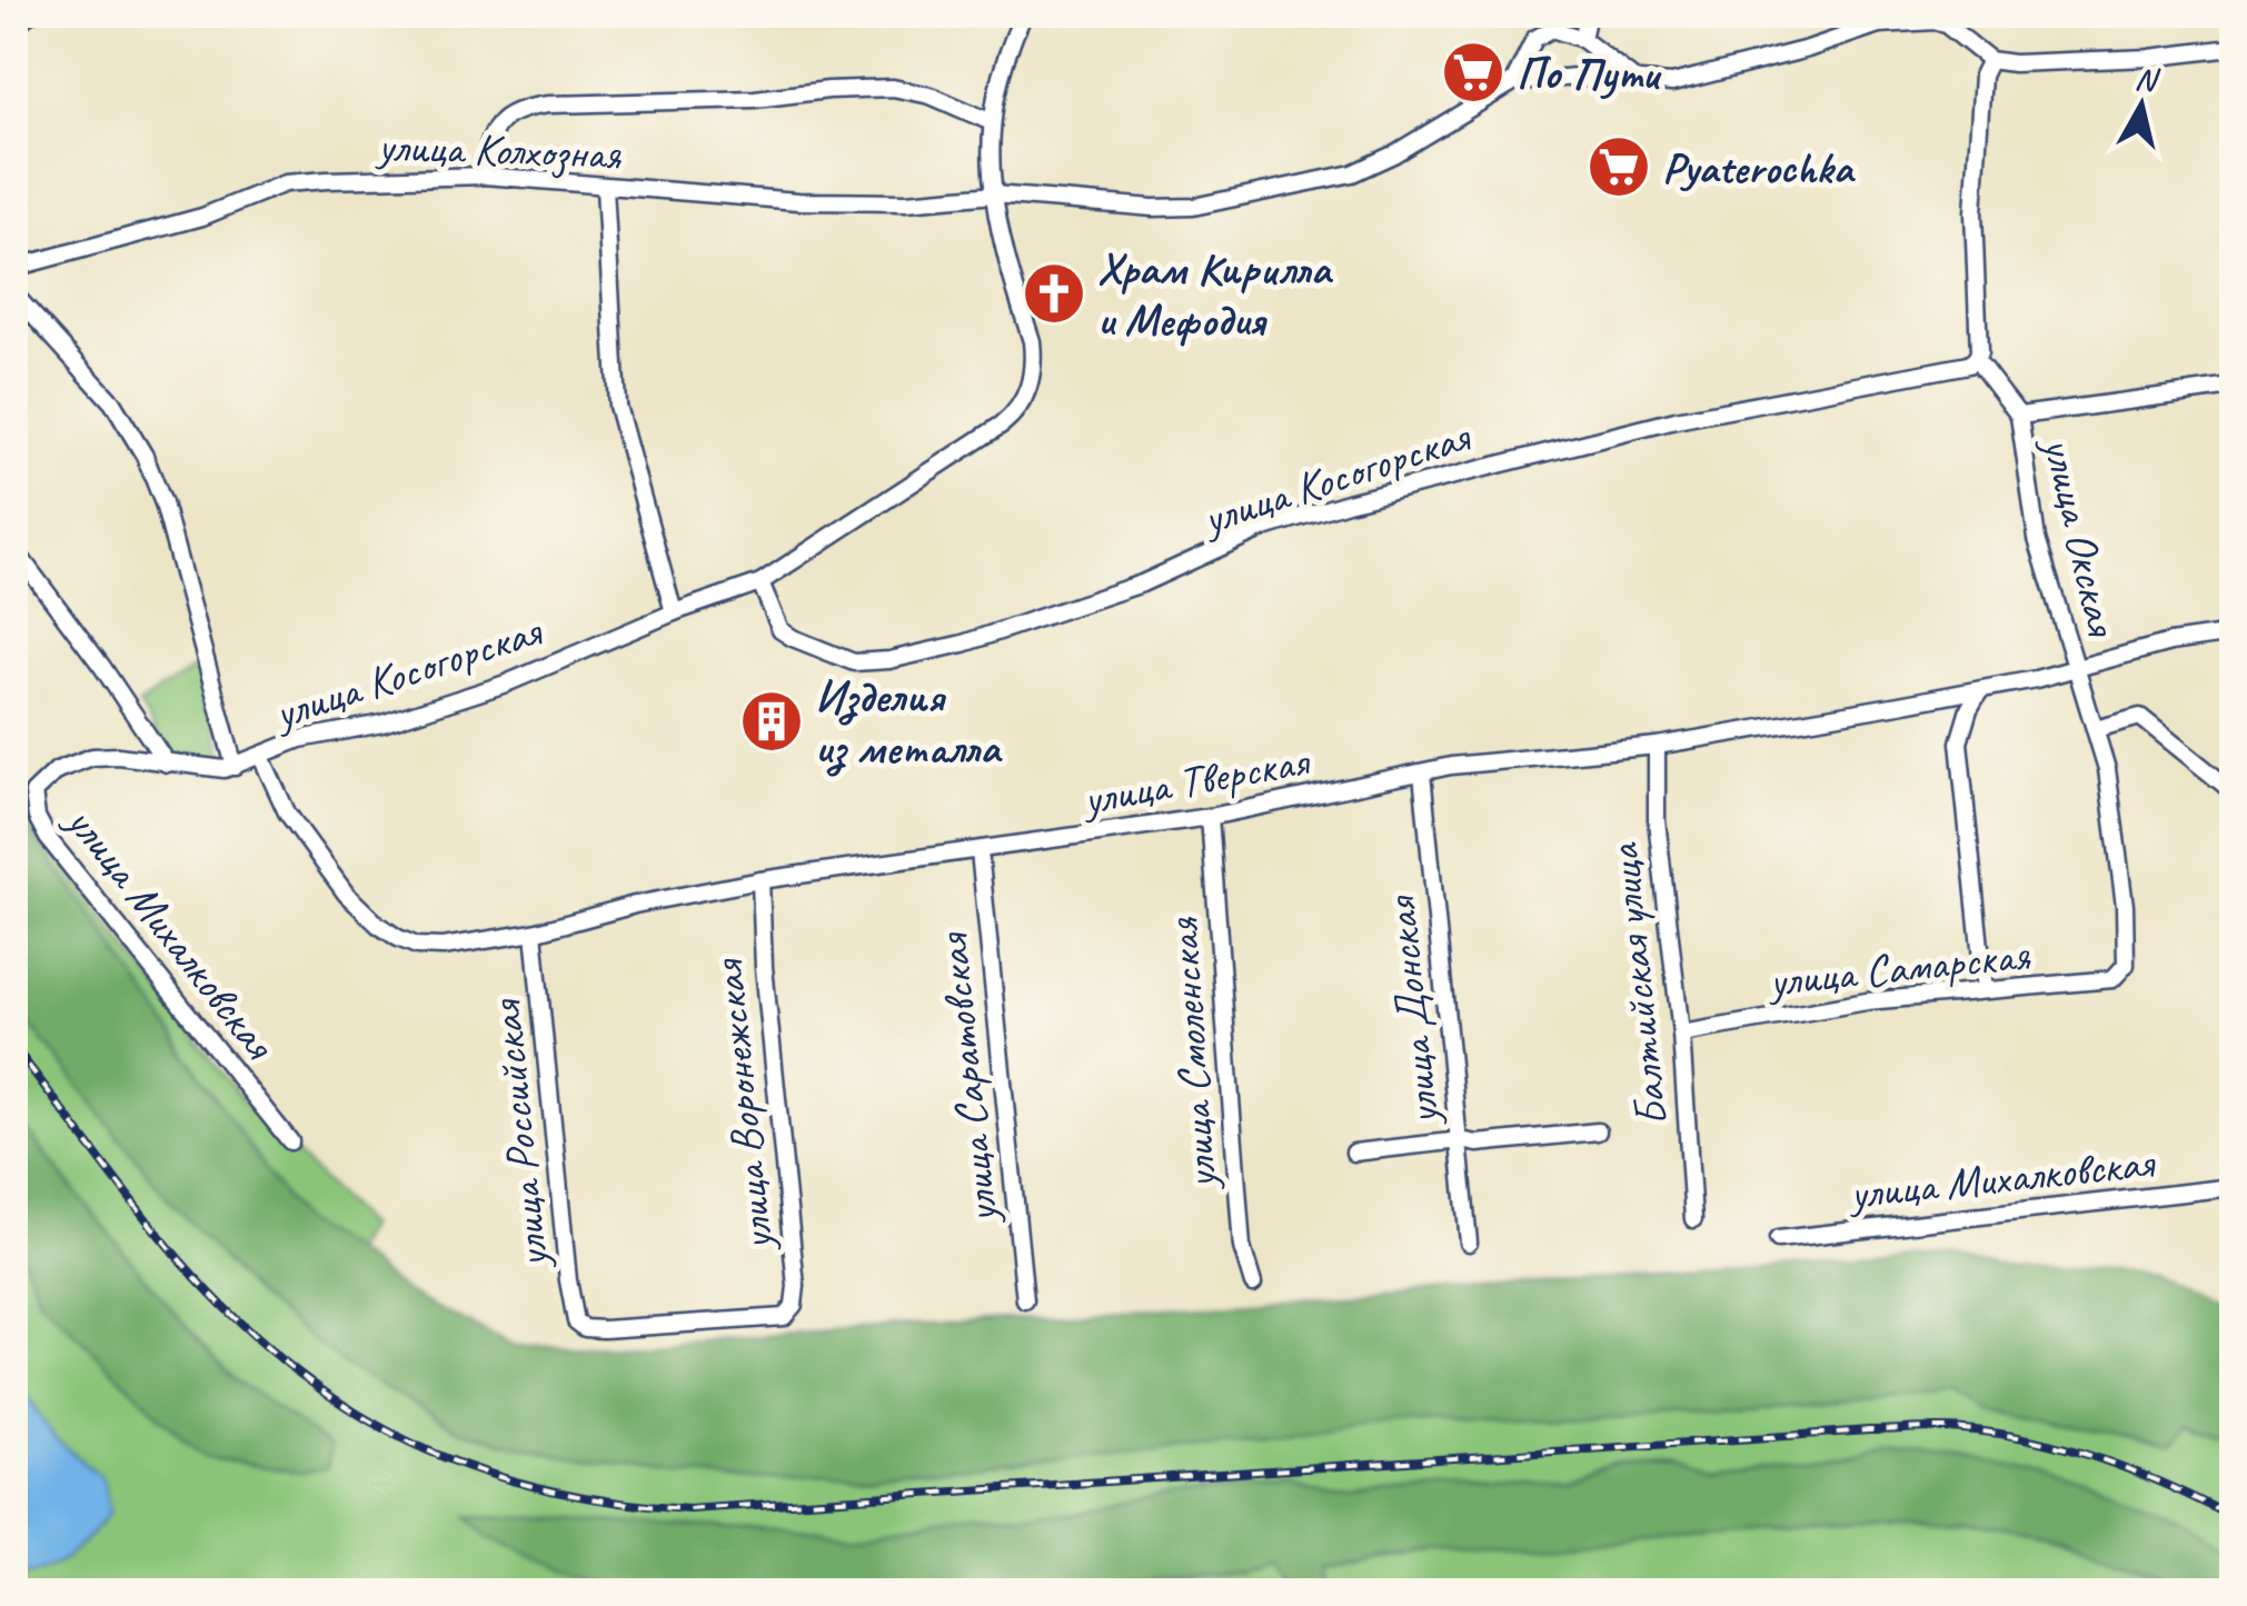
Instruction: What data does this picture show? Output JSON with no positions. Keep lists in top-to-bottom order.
{
  "streets": {
    "street": [
      "улица Колхозная",
      "улица Косогорская",
      "улица Окская",
      "улица Тверская",
      "улица Михалковская",
      "улица Самарская",
      "Балтийская улица",
      "улица Донская",
      "улица Смоленская",
      "улица Саратовская",
      "улица Воронежская",
      "улица Российская"
    ]
  },
  "crossings": [
    ["улица Колхозная", "улица Косогорская"],
    ["улица Косогорская", "улица Окская"],
    ["улица Косогорская", "улица Тверская"],
    ["улица Косогорская", "улица Михалковская"],
    ["улица Окская", "улица Тверская"],
    ["улица Окская", "улица Самарская"],
    ["улица Тверская", "улица Михалковская"],
    ["улица Тверская", "Балтийская улица"],
    ["улица Тверская", "улица Донская"],
    ["улица Тверская", "улица Смоленская"],
    ["улица Тверская", "улица Саратовская"],
    ["улица Тверская", "улица Воронежская"],
    ["улица Тверская", "улица Российская"],
    ["улица Самарская", "Балтийская улица"],
    ["улица Воронежская", "улица Российская"]
  ],
  "places": {
    "supermarket": ["По Пути", "Pyaterochka"],
    "church": ["Храм Кирилла и Мефодия"],
    "building": ["Изделия из металла"]
  },
  "north": "top"
}
